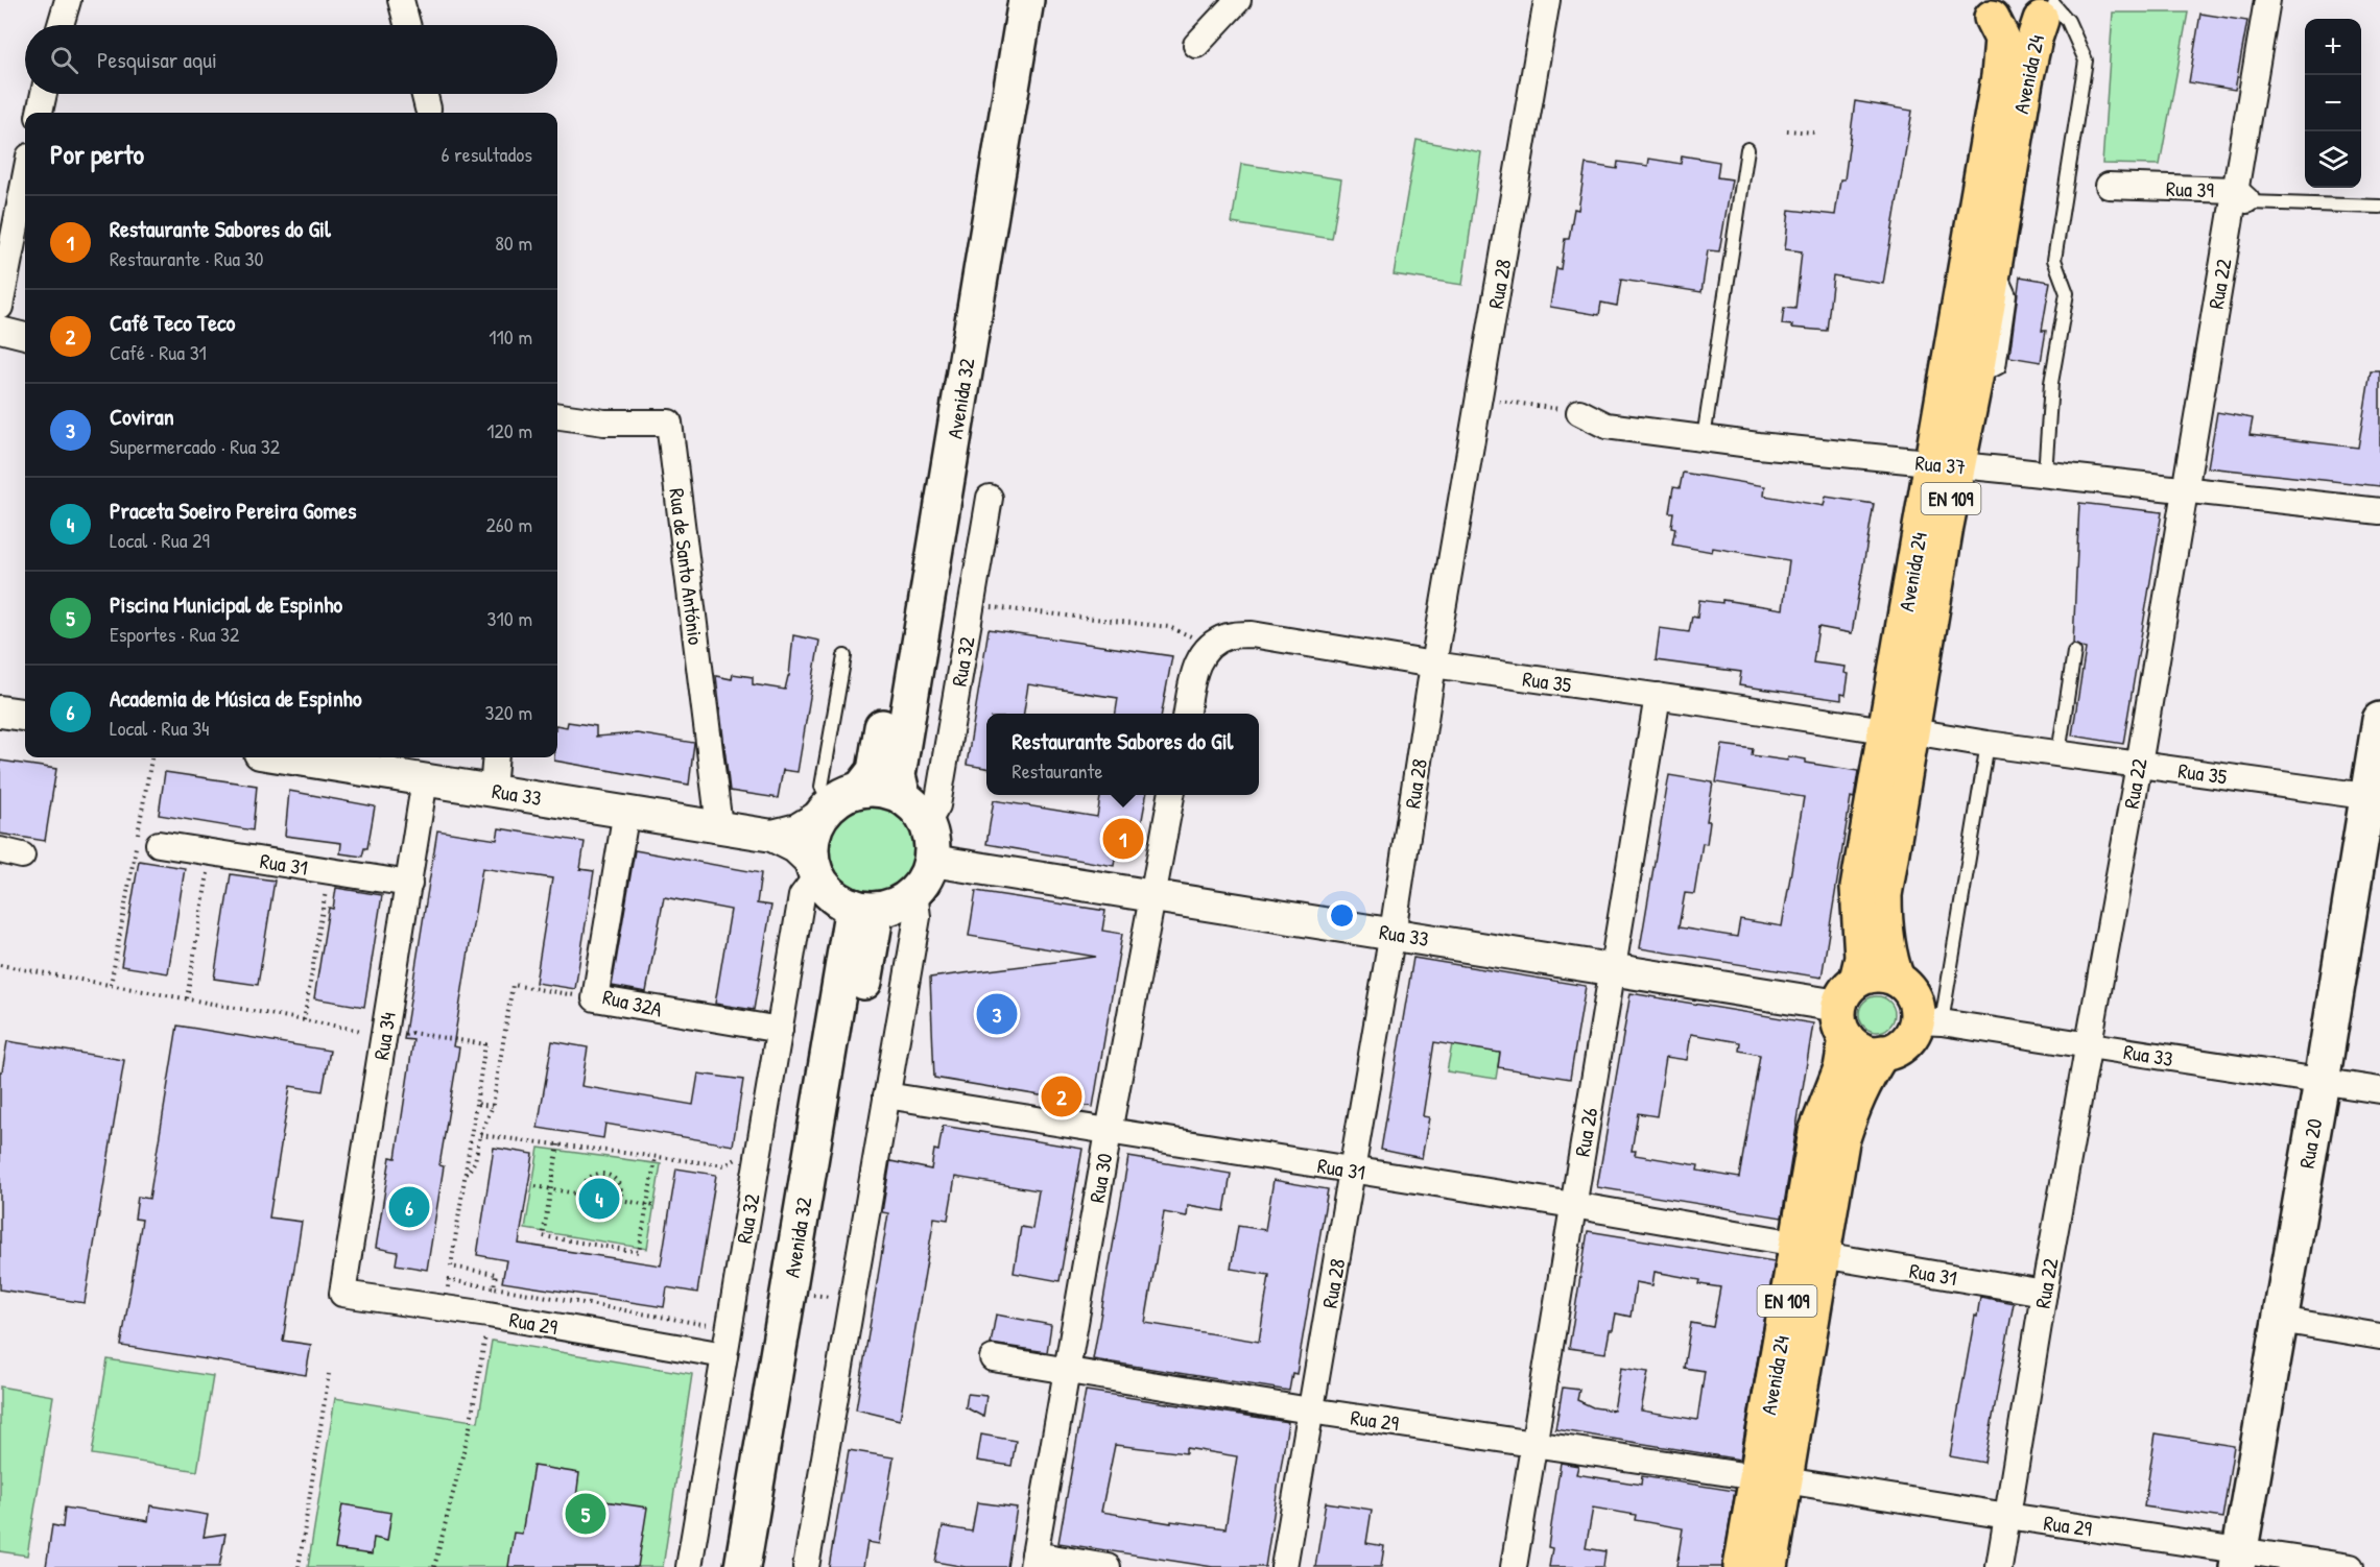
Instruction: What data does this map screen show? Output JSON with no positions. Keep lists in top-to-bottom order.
{
  "streets": {
    "main road": [
      "Avenida 24",
      "Avenida 32",
      "EN 109",
      "Rua 20"
    ],
    "street": [
      "Rua 39",
      "Rua 28",
      "Rua 22",
      "Rua 37",
      "Rua de Santo António",
      "Rua 32",
      "Rua 35",
      "Rua 33",
      "Rua 31",
      "Rua 32A",
      "Rua 34",
      "Rua 26",
      "Rua 30",
      "Rua 29"
    ]
  },
  "crossings": [
    ["Avenida 24", "Rua 37"],
    ["Avenida 24", "Rua 35"],
    ["Avenida 24", "Rua 33"],
    ["Avenida 24", "Rua 31"],
    ["Avenida 24", "Rua 29"],
    ["Rua 39", "Rua 22"],
    ["Rua 28", "Rua 35"],
    ["Rua 28", "Rua 33"],
    ["Rua 28", "Rua 31"],
    ["Rua 28", "Rua 29"],
    ["Rua 22", "Rua 37"],
    ["Rua 22", "Rua 35"],
    ["Rua 22", "Rua 33"],
    ["Rua 22", "Rua 31"],
    ["Rua 22", "Rua 29"],
    ["Avenida 32", "Rua 32"],
    ["Avenida 32", "Rua 33"],
    ["Rua de Santo António", "Rua 33"],
    ["Rua 32", "Rua 33"],
    ["Rua 32", "Rua 32A"],
    ["Rua 32", "Rua 29"],
    ["Rua 35", "Rua 26"],
    ["Rua 35", "Rua 20"],
    ["Rua 33", "Rua 32A"],
    ["Rua 33", "Rua 34"],
    ["Rua 33", "Rua 26"],
    ["Rua 33", "Rua 20"],
    ["Rua 33", "Rua 30"],
    ["Rua 31", "Rua 34"],
    ["Rua 31", "Rua 26"],
    ["Rua 31", "Rua 30"],
    ["Rua 34", "Rua 29"],
    ["Rua 26", "Rua 29"],
    ["Rua 20", "Rua 29"],
    ["Rua 30", "Rua 29"]
  ],
  "page": {
    "map_buttons": ["+", "−"],
    "search": "Pesquisar aqui",
    "heading": ["Por perto", "6 resultados"],
    "list": [
      {
        "mark": "1",
        "name": "Restaurante Sabores do Gil",
        "note": "Restaurante · Rua 30",
        "value": "80 m"
      },
      {
        "mark": "2",
        "name": "Café Teco Teco",
        "note": "Café · Rua 31",
        "value": "110 m"
      },
      {
        "mark": "3",
        "name": "Coviran",
        "note": "Supermercado · Rua 32",
        "value": "120 m"
      },
      {
        "mark": "4",
        "name": "Praceta Soeiro Pereira Gomes",
        "note": "Local · Rua 29",
        "value": "260 m"
      },
      {
        "mark": "5",
        "name": "Piscina Municipal de Espinho",
        "note": "Esportes · Rua 32",
        "value": "310 m"
      },
      {
        "mark": "6",
        "name": "Academia de Música de Espinho",
        "note": "Local · Rua 34",
        "value": "320 m"
      }
    ],
    "popup": ["Restaurante Sabores do Gil", "Restaurante"],
    "pins": [
      "1",
      "3",
      "2",
      "4",
      "6",
      "5"
    ]
  }
}
